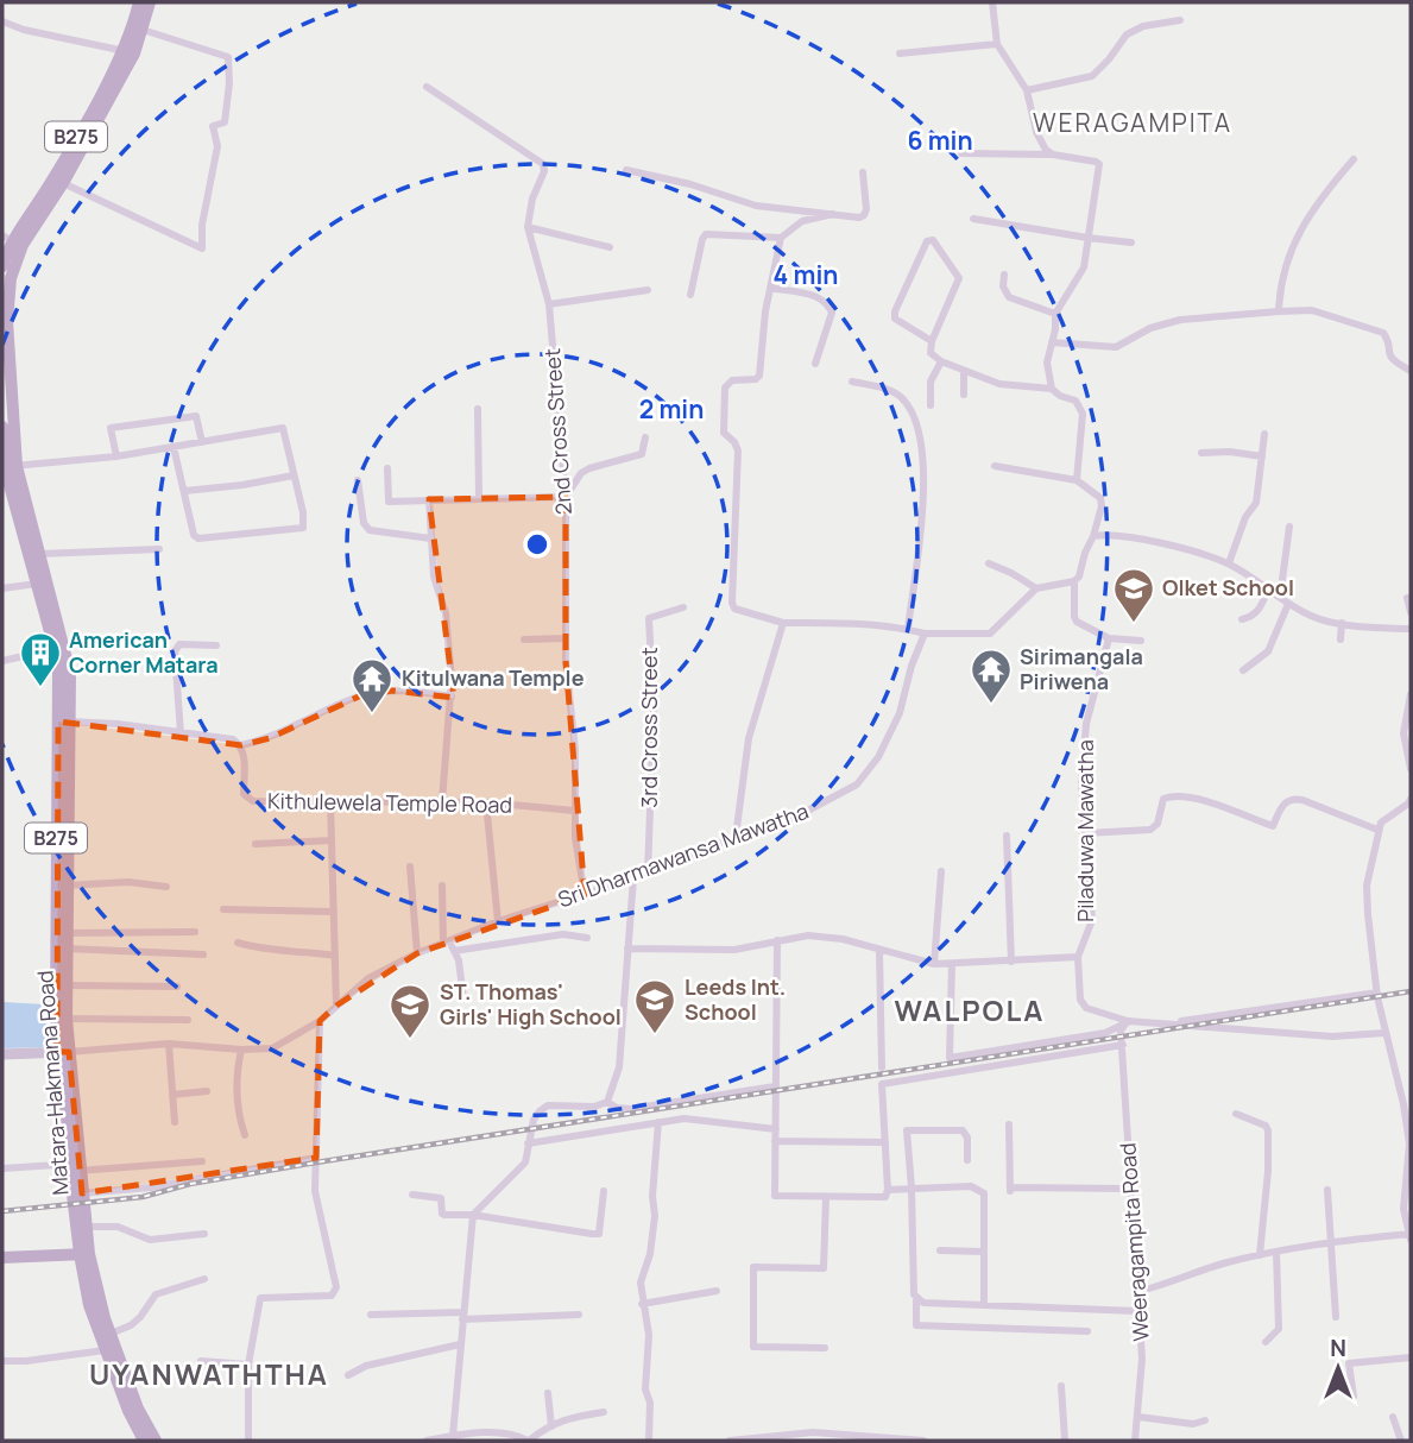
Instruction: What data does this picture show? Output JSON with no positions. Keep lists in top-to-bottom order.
{
  "streets": {
    "main road": ["B275", "Matara-Hakmana Road"],
    "street": [
      "2nd Cross Street",
      "3rd Cross Street",
      "Kithulewela Temple Road",
      "Piladuwa Mawatha",
      "Sri Dharmawansa Mawatha",
      "Weeragampita Road"
    ]
  },
  "crossings": [
    ["2nd Cross Street", "Kithulewela Temple Road"],
    ["2nd Cross Street", "Sri Dharmawansa Mawatha"],
    ["3rd Cross Street", "Sri Dharmawansa Mawatha"],
    ["Piladuwa Mawatha", "Weeragampita Road"],
    ["Sri Dharmawansa Mawatha", "Matara-Hakmana Road"]
  ],
  "districts": ["WERAGAMPITA", "WALPOLA", "UYANWATHTHA"],
  "places": {
    "school or university": ["Olket School", "Leeds Int. School", "ST. Thomas' Girls' High School"],
    "building": ["American Corner Matara"],
    "temple": ["Sirimangala Piriwena", "Kitulwana Temple"]
  },
  "north": "top",
  "rings": ["6 min", "4 min", "2 min"]
}
